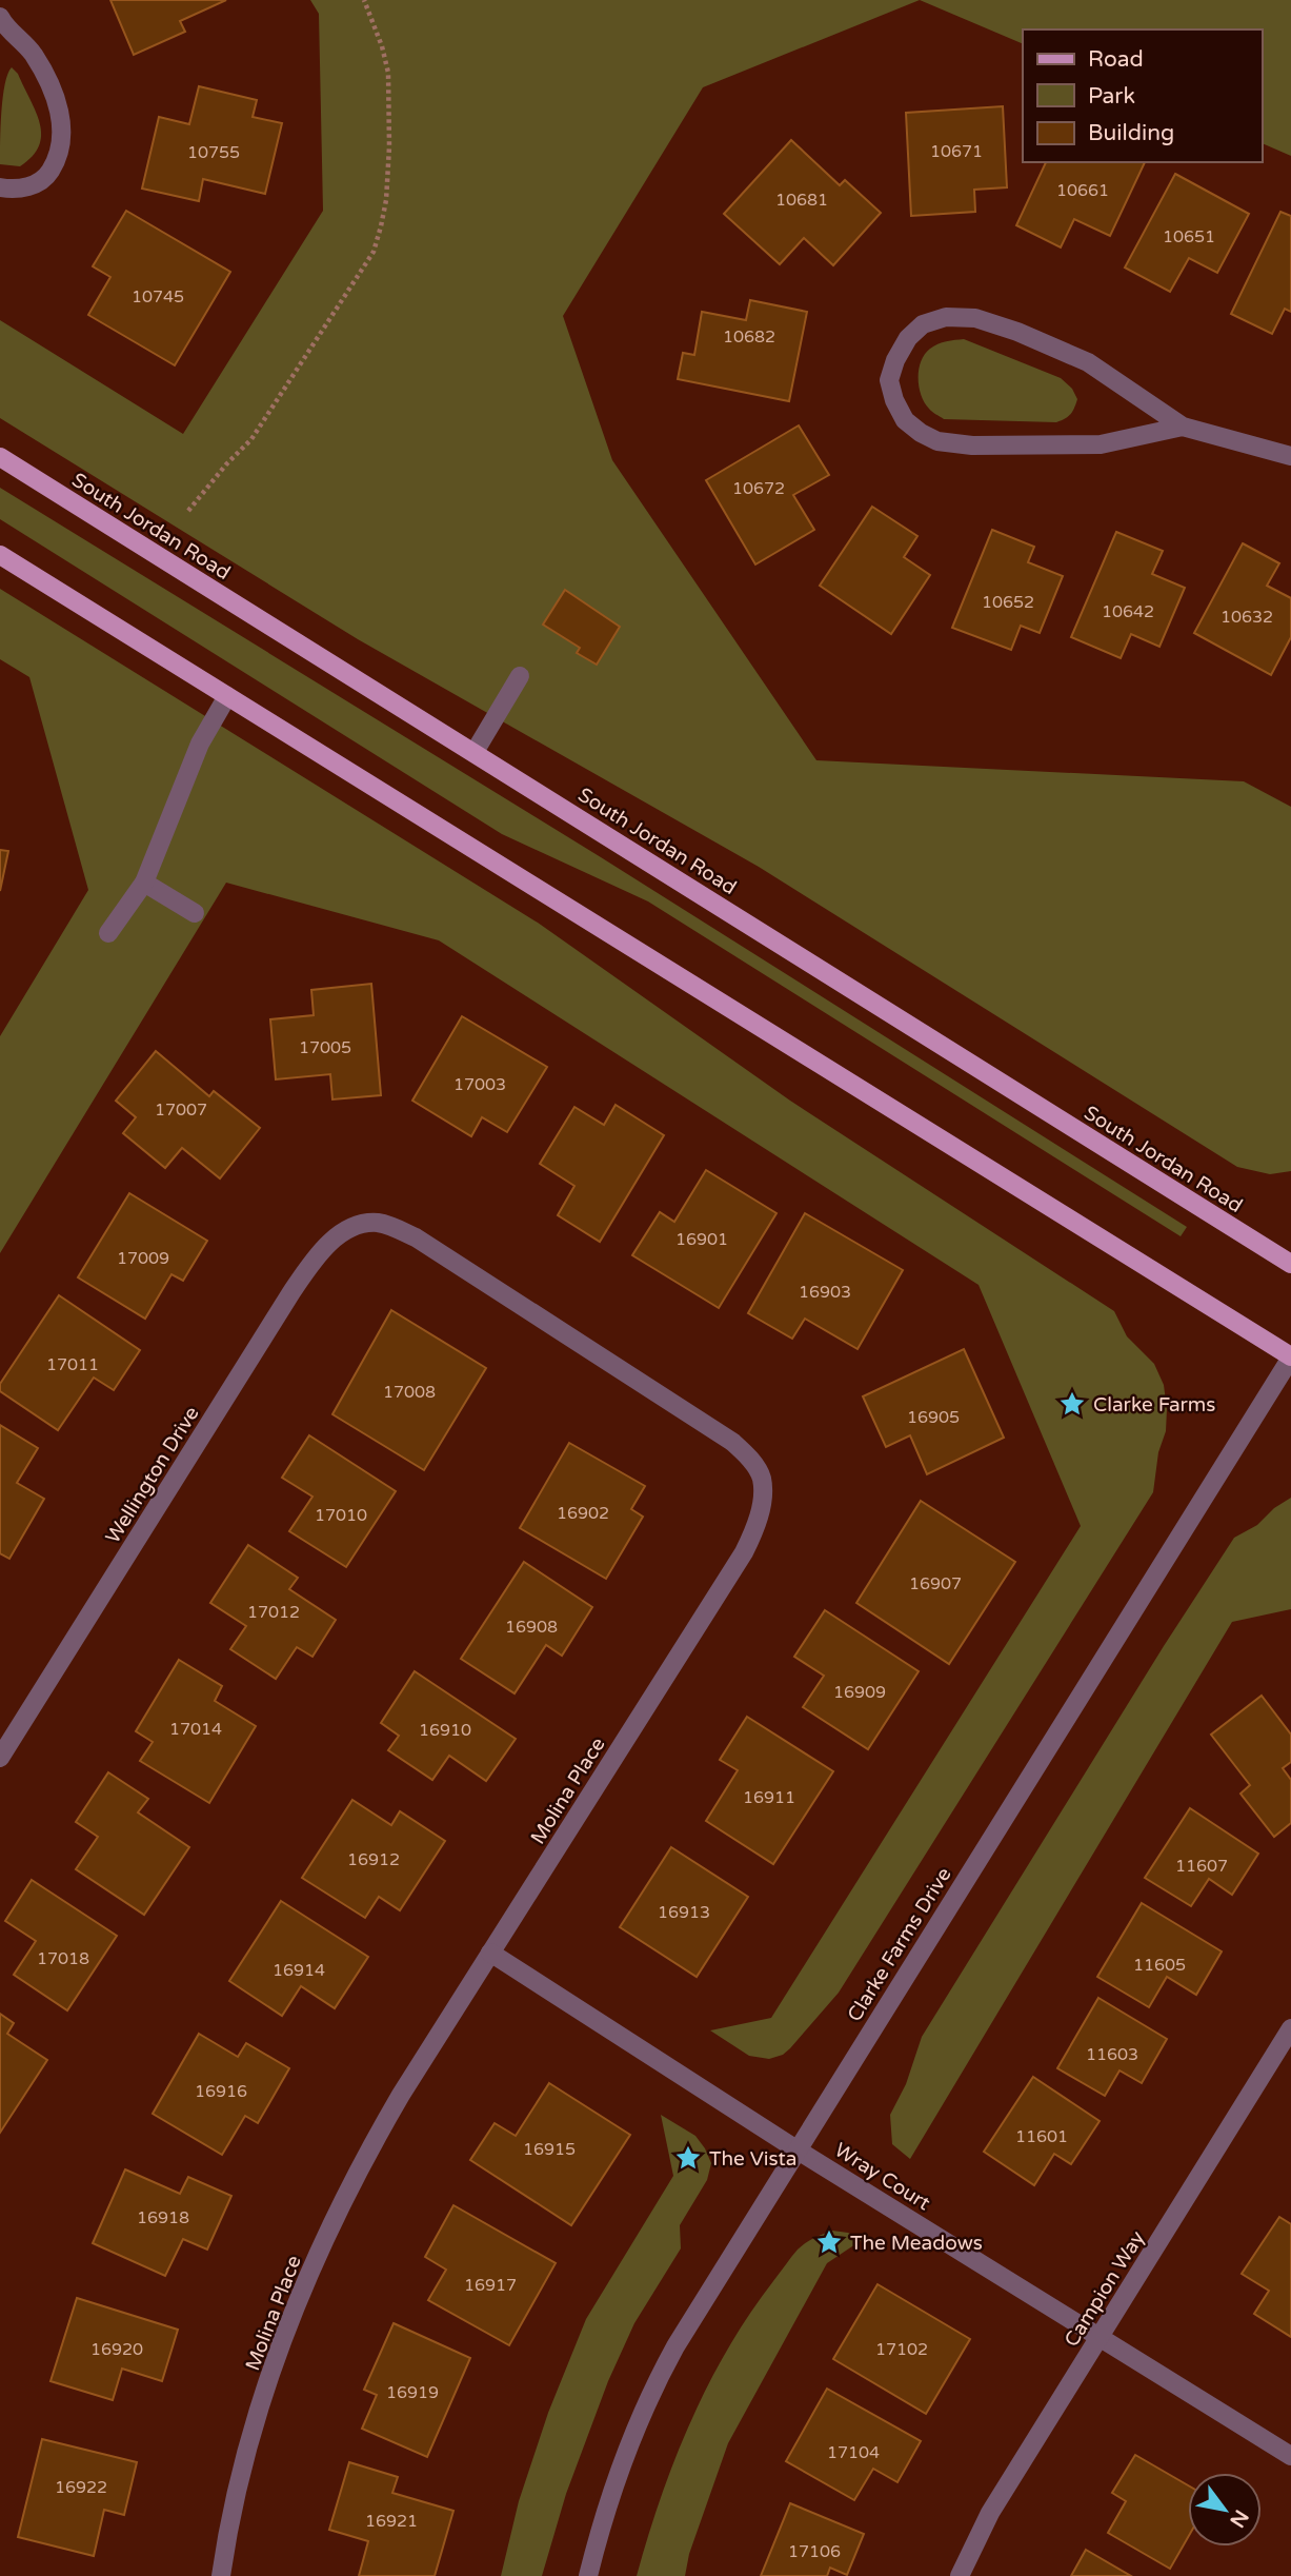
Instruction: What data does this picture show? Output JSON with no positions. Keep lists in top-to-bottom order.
{
  "streets": {
    "main road": ["South Jordan Road"],
    "street": [
      "Wellington Drive",
      "Molina Place",
      "Clarke Farms Drive",
      "Wray Court",
      "Campion Way"
    ]
  },
  "crossings": [
    ["Wellington Drive", "Molina Place"],
    ["Molina Place", "Wray Court"],
    ["Clarke Farms Drive", "Wray Court"],
    ["Wray Court", "Campion Way"]
  ],
  "places": {
    "place": ["Clarke Farms", "The Vista", "The Meadows"]
  },
  "house_numbers": [
    "10671",
    "10755",
    "10661",
    "10681",
    "10651",
    "10745",
    "10682",
    "10672",
    "10652",
    "10642",
    "10632",
    "17005",
    "17003",
    "17007",
    "16901",
    "17009",
    "16903",
    "17011",
    "17008",
    "16905",
    "16902",
    "17010",
    "16907",
    "17012",
    "16908",
    "16909",
    "17014",
    "16910",
    "16911",
    "16912",
    "11607",
    "16913",
    "17018",
    "11605",
    "16914",
    "11603",
    "16916",
    "11601",
    "16915",
    "16918",
    "16917",
    "16920",
    "17102",
    "16919",
    "17104",
    "16922",
    "16921",
    "17106"
  ],
  "legend": ["Road", "Park", "Building"],
  "north": "bottom right"
}
